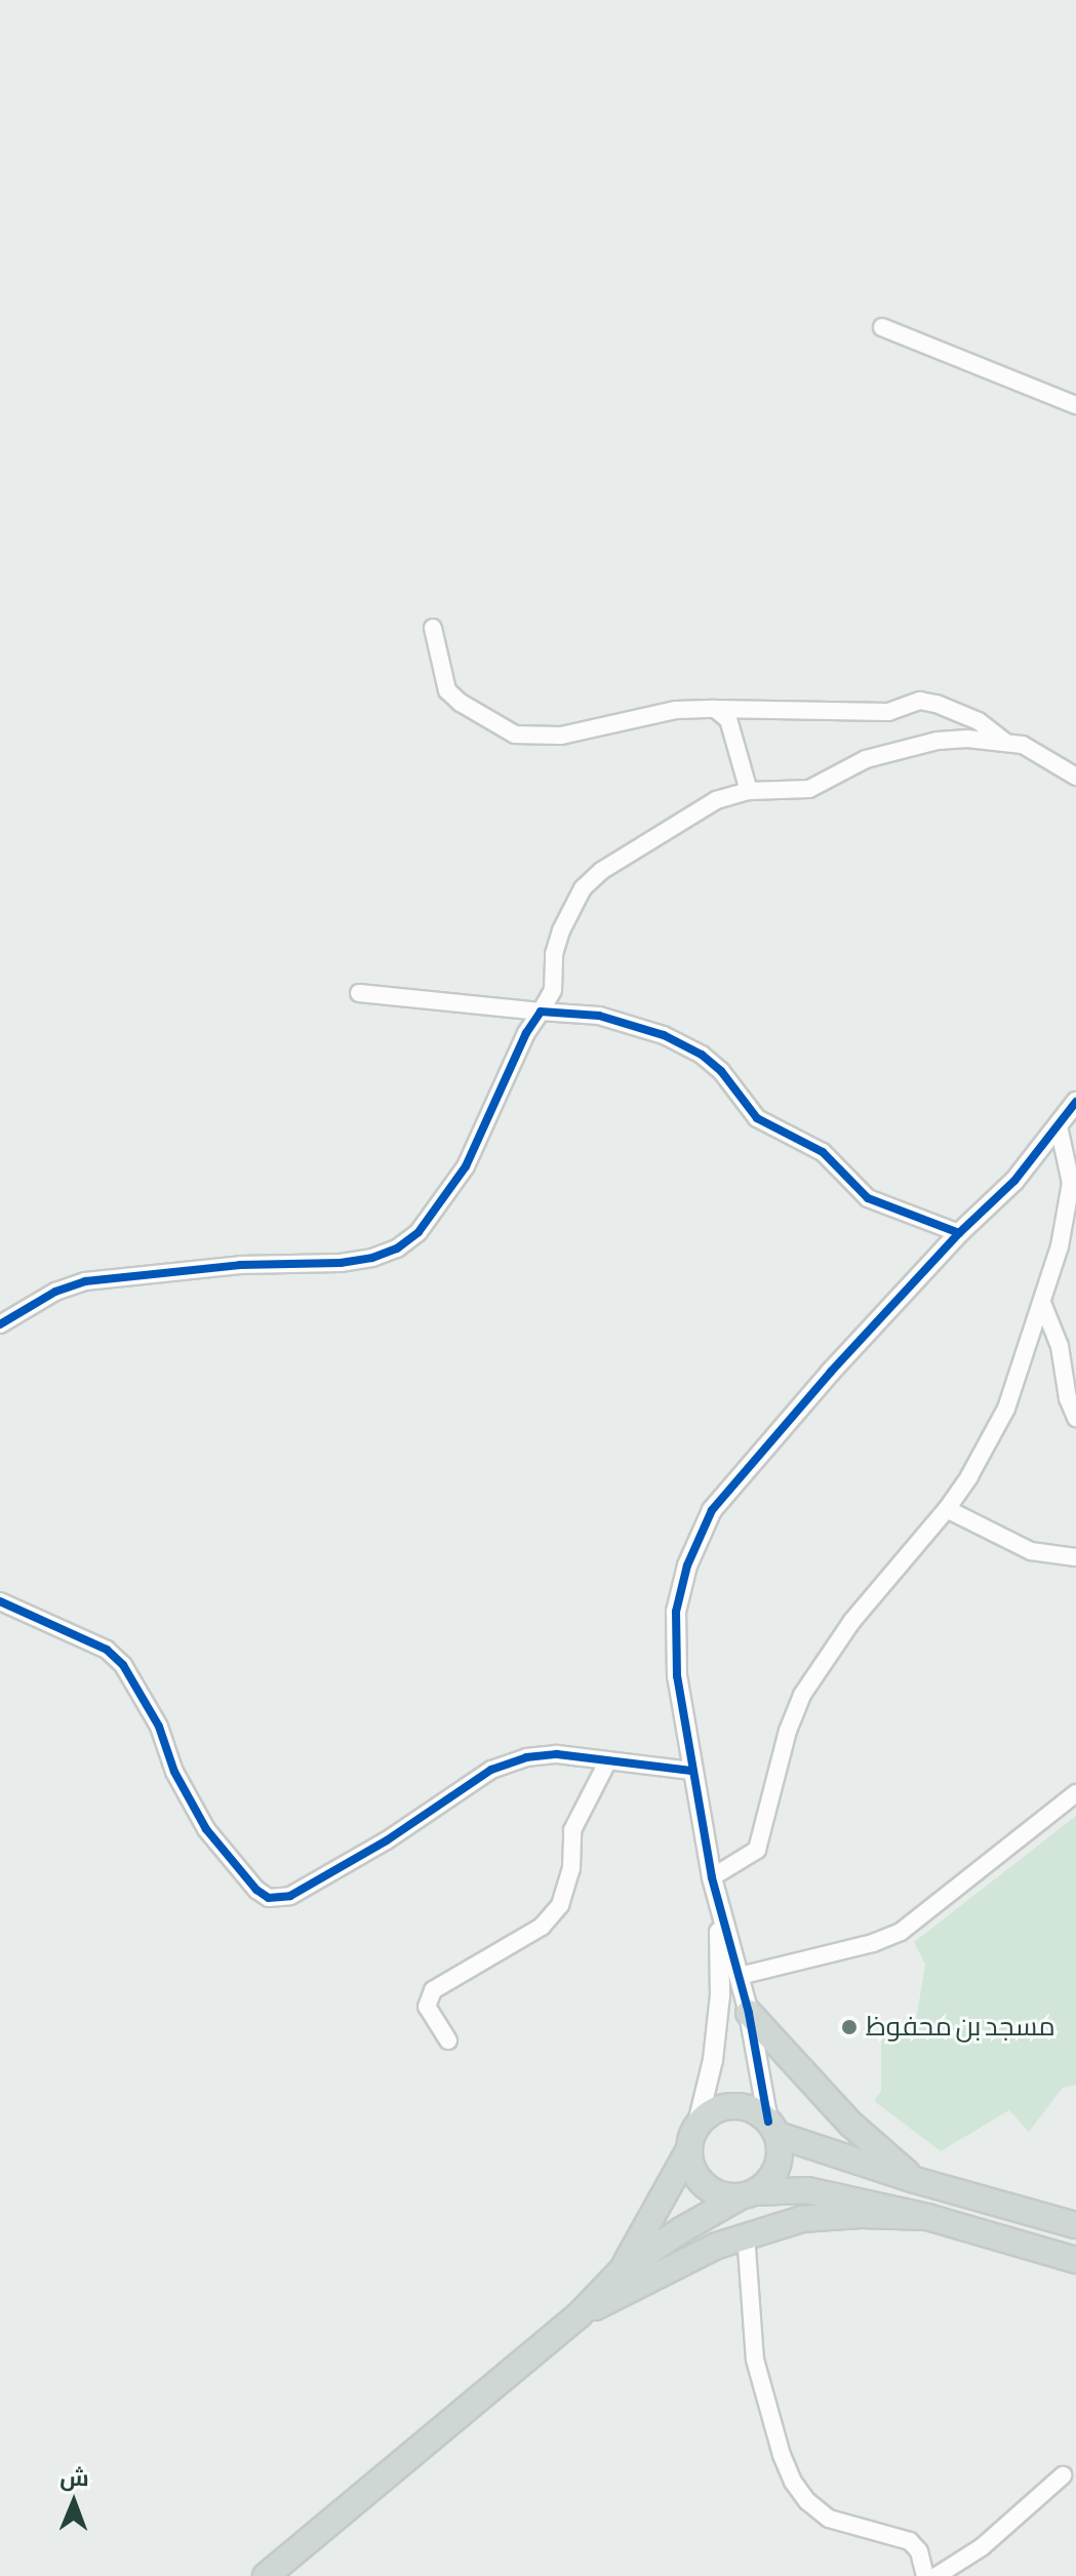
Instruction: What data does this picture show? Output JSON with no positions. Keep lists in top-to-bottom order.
{
  "places": ["مسجد بن محفوظ"],
  "north": "top"
}
